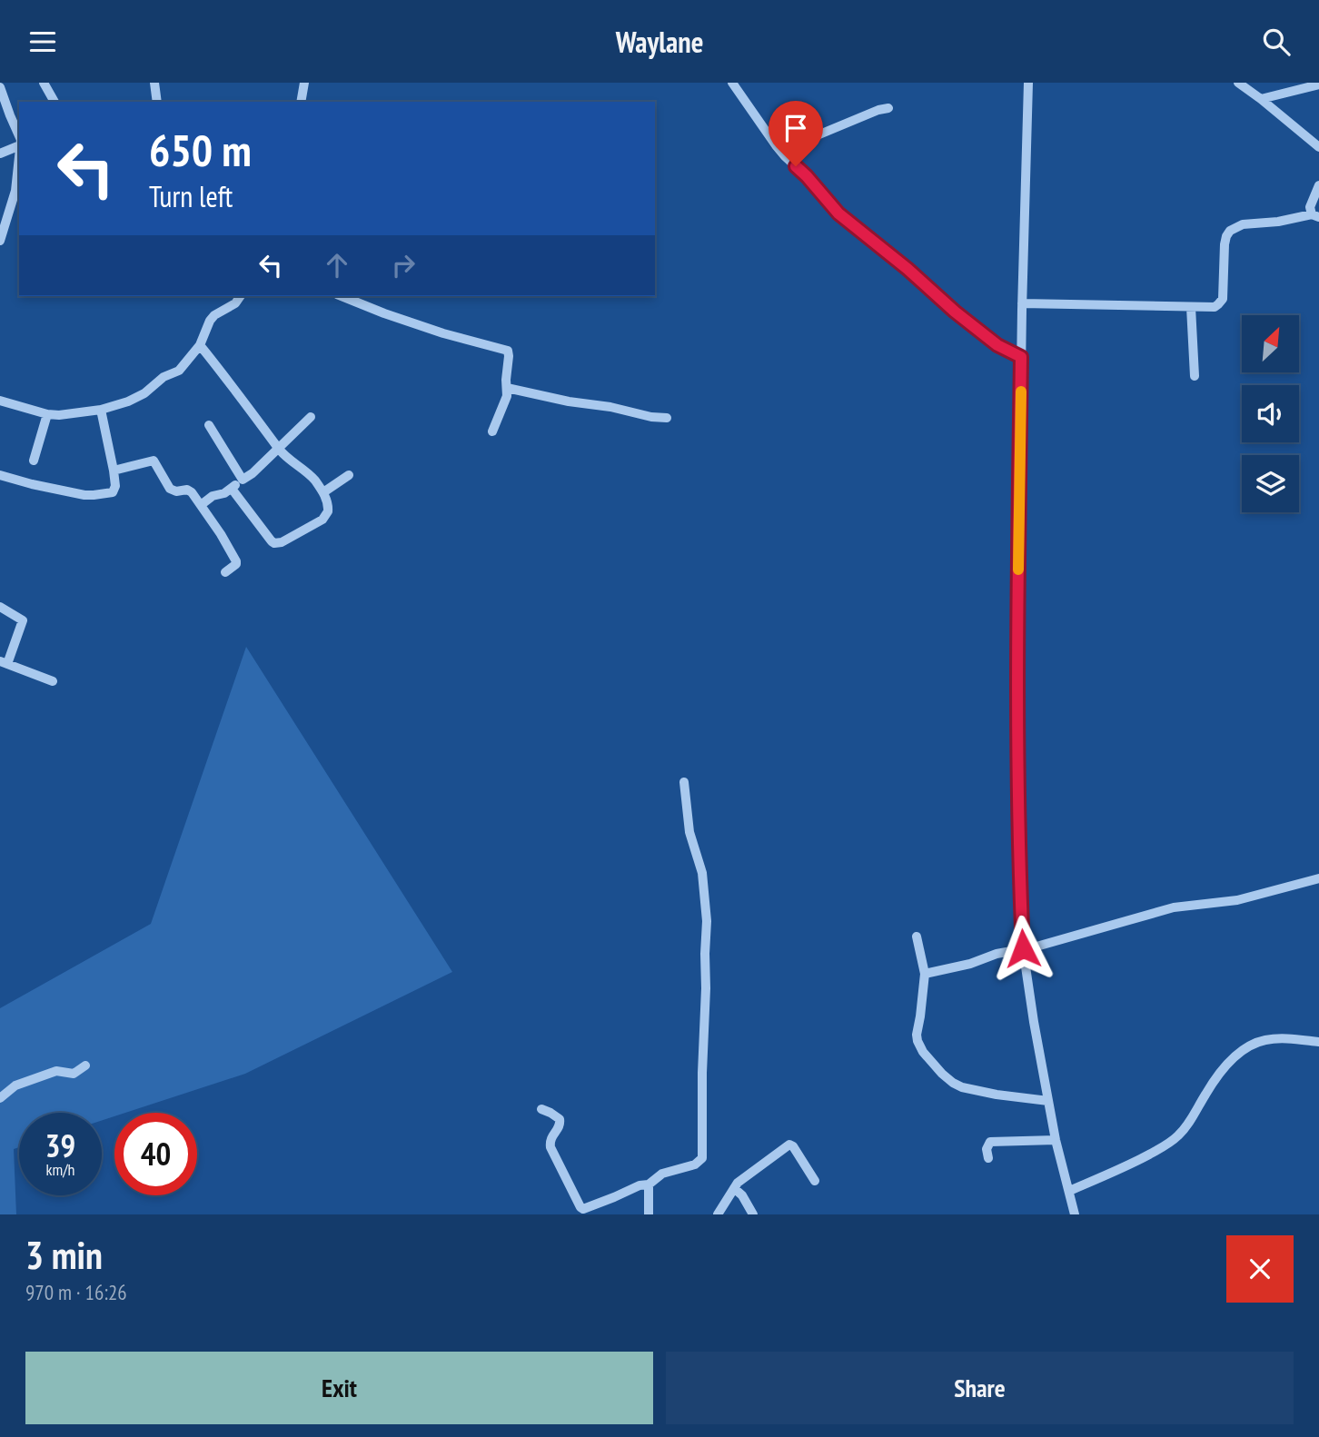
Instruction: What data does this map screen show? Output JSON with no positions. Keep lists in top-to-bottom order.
{
  "north": "top right",
  "page": {
    "header": "Waylane",
    "turn": ["650 m", "Turn left"],
    "speed": "39 km/h",
    "limit": "40",
    "heading": ["3 min", "970 m · 16:26"],
    "buttons": ["Exit", "Share"]
  }
}
